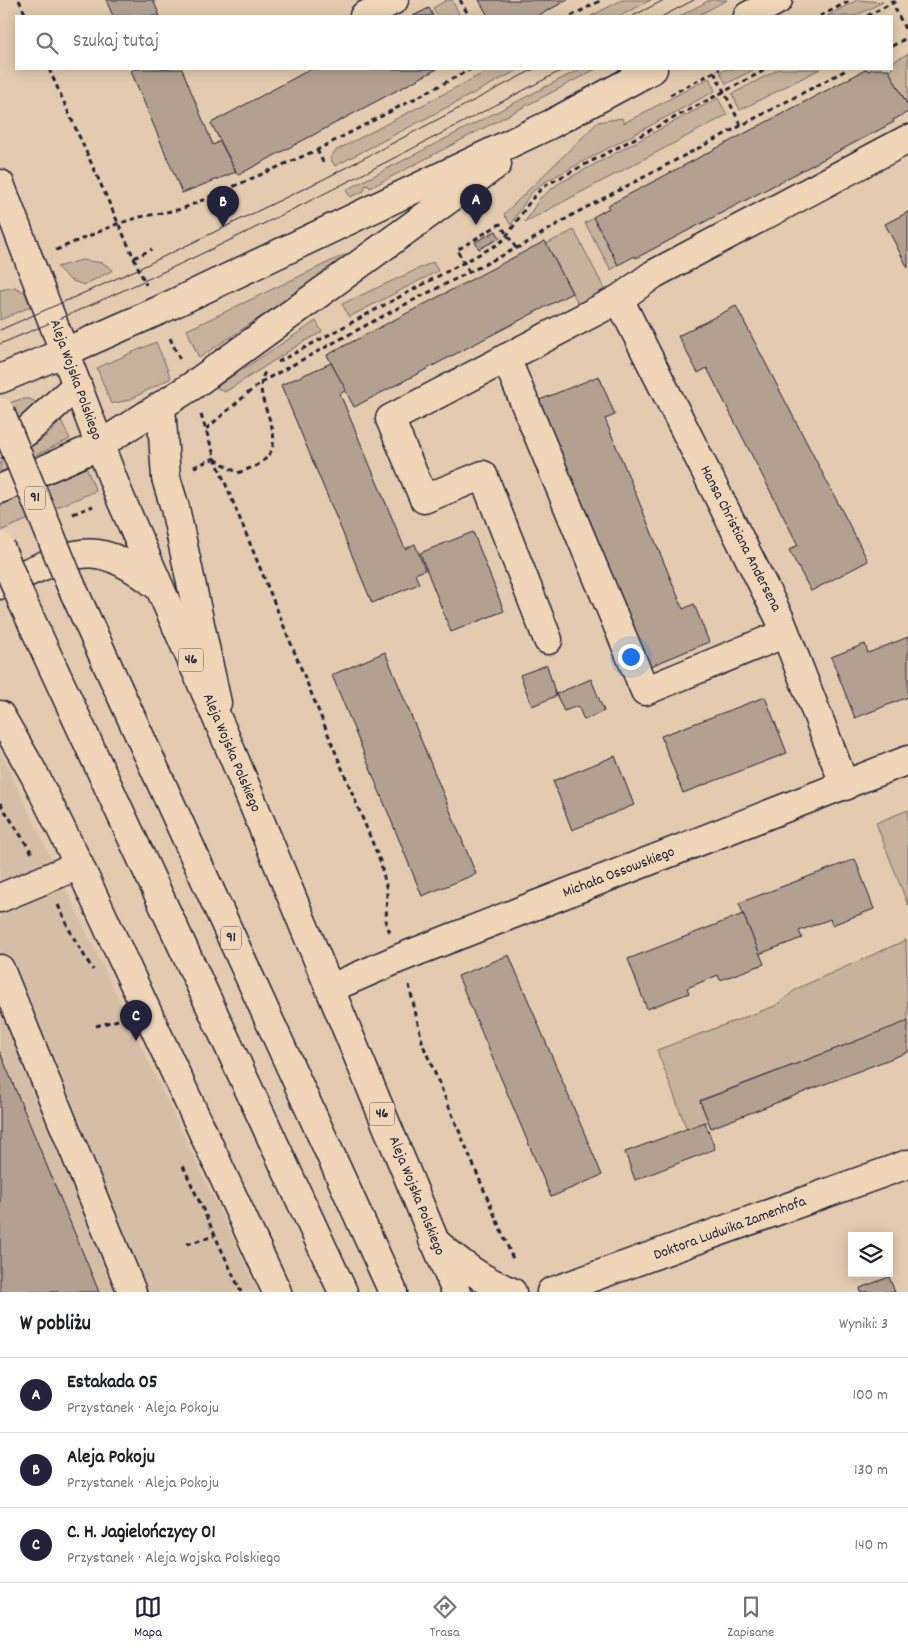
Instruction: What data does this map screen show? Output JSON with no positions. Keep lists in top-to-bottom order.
{
  "streets": {
    "main road": [
      "Aleja Wojska Polskiego",
      "91",
      "Hansa Christiana Andersena",
      "46",
      "Michała Ossowskiego",
      "Doktora Ludwika Zamenhofa"
    ]
  },
  "crossings": [
    ["Aleja Wojska Polskiego", "Michała Ossowskiego"],
    ["Hansa Christiana Andersena", "Michała Ossowskiego"]
  ],
  "page": {
    "search": "Szukaj tutaj",
    "pins": ["A", "B", "C"],
    "heading": ["W pobliżu", "Wyniki: 3"],
    "list": [
      {
        "mark": "A",
        "name": "Estakada 05",
        "note": "Przystanek · Aleja Pokoju",
        "value": "100 m"
      },
      {
        "mark": "B",
        "name": "Aleja Pokoju",
        "note": "Przystanek · Aleja Pokoju",
        "value": "130 m"
      },
      {
        "mark": "C",
        "name": "C. H. Jagielończycy 01",
        "note": "Przystanek · Aleja Wojska Polskiego",
        "value": "140 m"
      }
    ],
    "nav": ["Mapa", "Trasa", "Zapisane"]
  }
}
